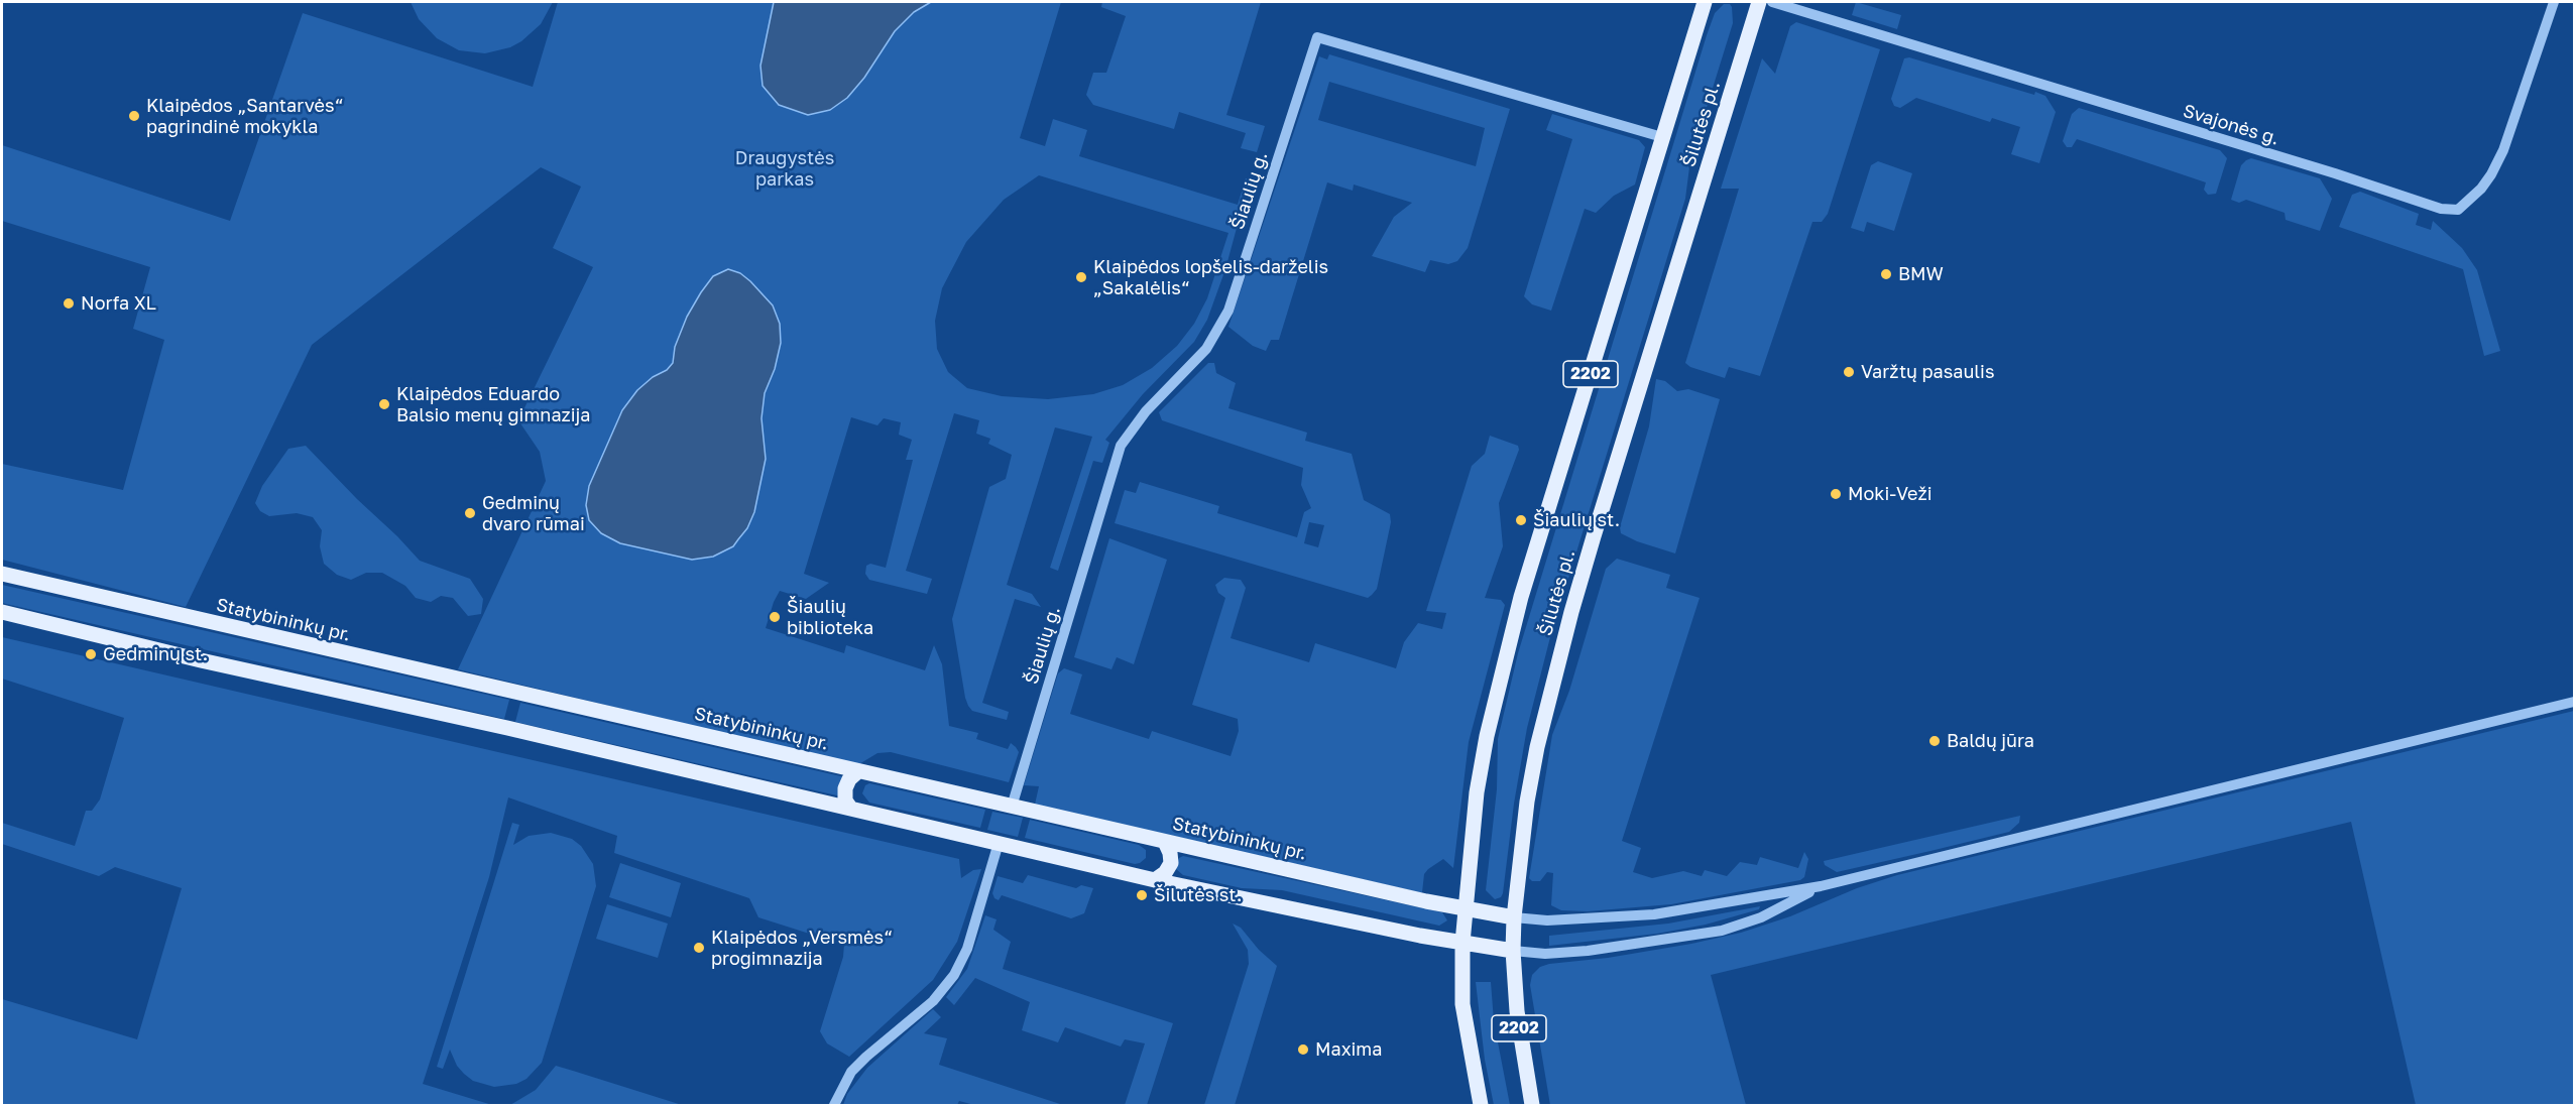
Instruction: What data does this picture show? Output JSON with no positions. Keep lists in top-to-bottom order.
{
  "streets": {
    "main road": ["Šilutės pl.", "2202", "Statybininkų pr."],
    "street": ["Svajonės g.", "Šiaulių g."]
  },
  "crossings": [
    ["Šilutės pl.", "Šiaulių g."],
    ["Šilutės pl.", "Statybininkų pr."],
    ["Šiaulių g.", "Statybininkų pr."]
  ],
  "parks": ["Draugystės parkas"],
  "places": [
    "Klaipėdos „Santarvės“ pagrindinė mokykla",
    "BMW",
    "Klaipėdos lopšelis-darželis „Sakalėlis“",
    "Norfa XL",
    "Varžtų pasaulis",
    "Klaipėdos Eduardo Balsio menų gimnazija",
    "Moki-Veži",
    "Gedminų dvaro rūmai",
    "Šiaulių st.",
    "Šiaulių biblioteka",
    "Gedminų st.",
    "Baldų jūra",
    "Šilutės st.",
    "Klaipėdos „Versmės“ progimnazija",
    "Maxima"
  ]
}
